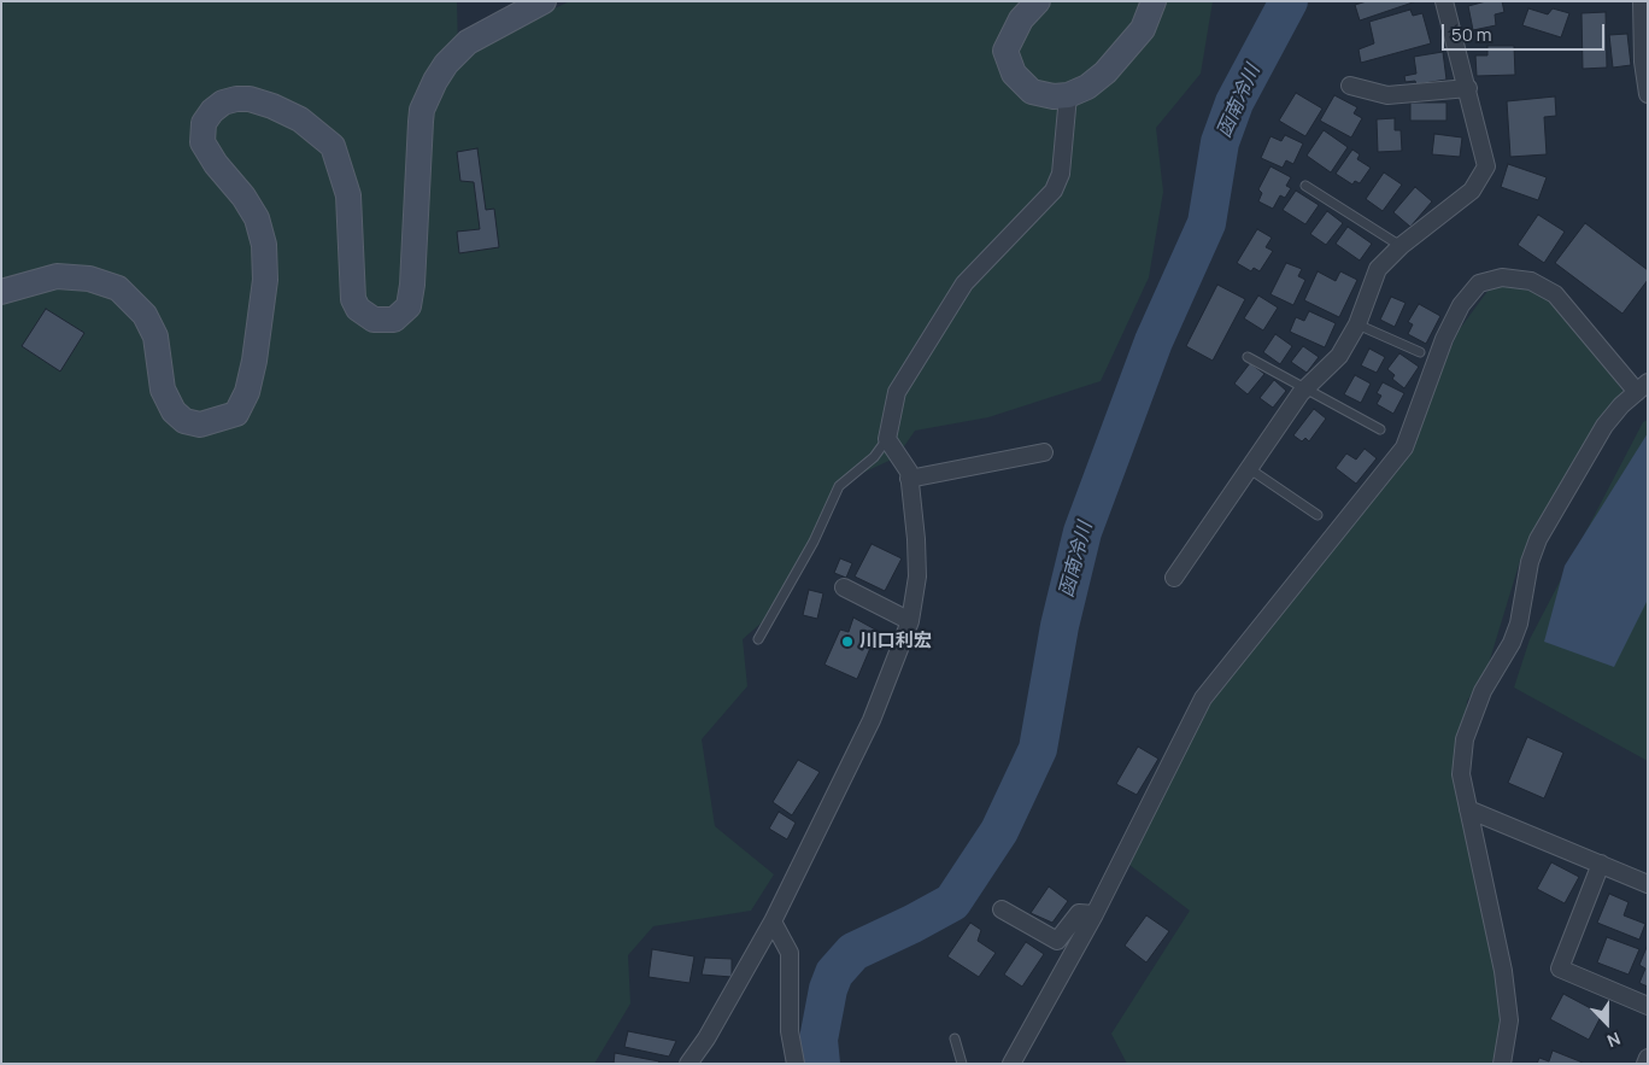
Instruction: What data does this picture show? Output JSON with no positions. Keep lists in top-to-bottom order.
{
  "water": ["函南冷川"],
  "places": ["川口利宏"],
  "scale_bar": "50 m",
  "north": "bottom"
}
